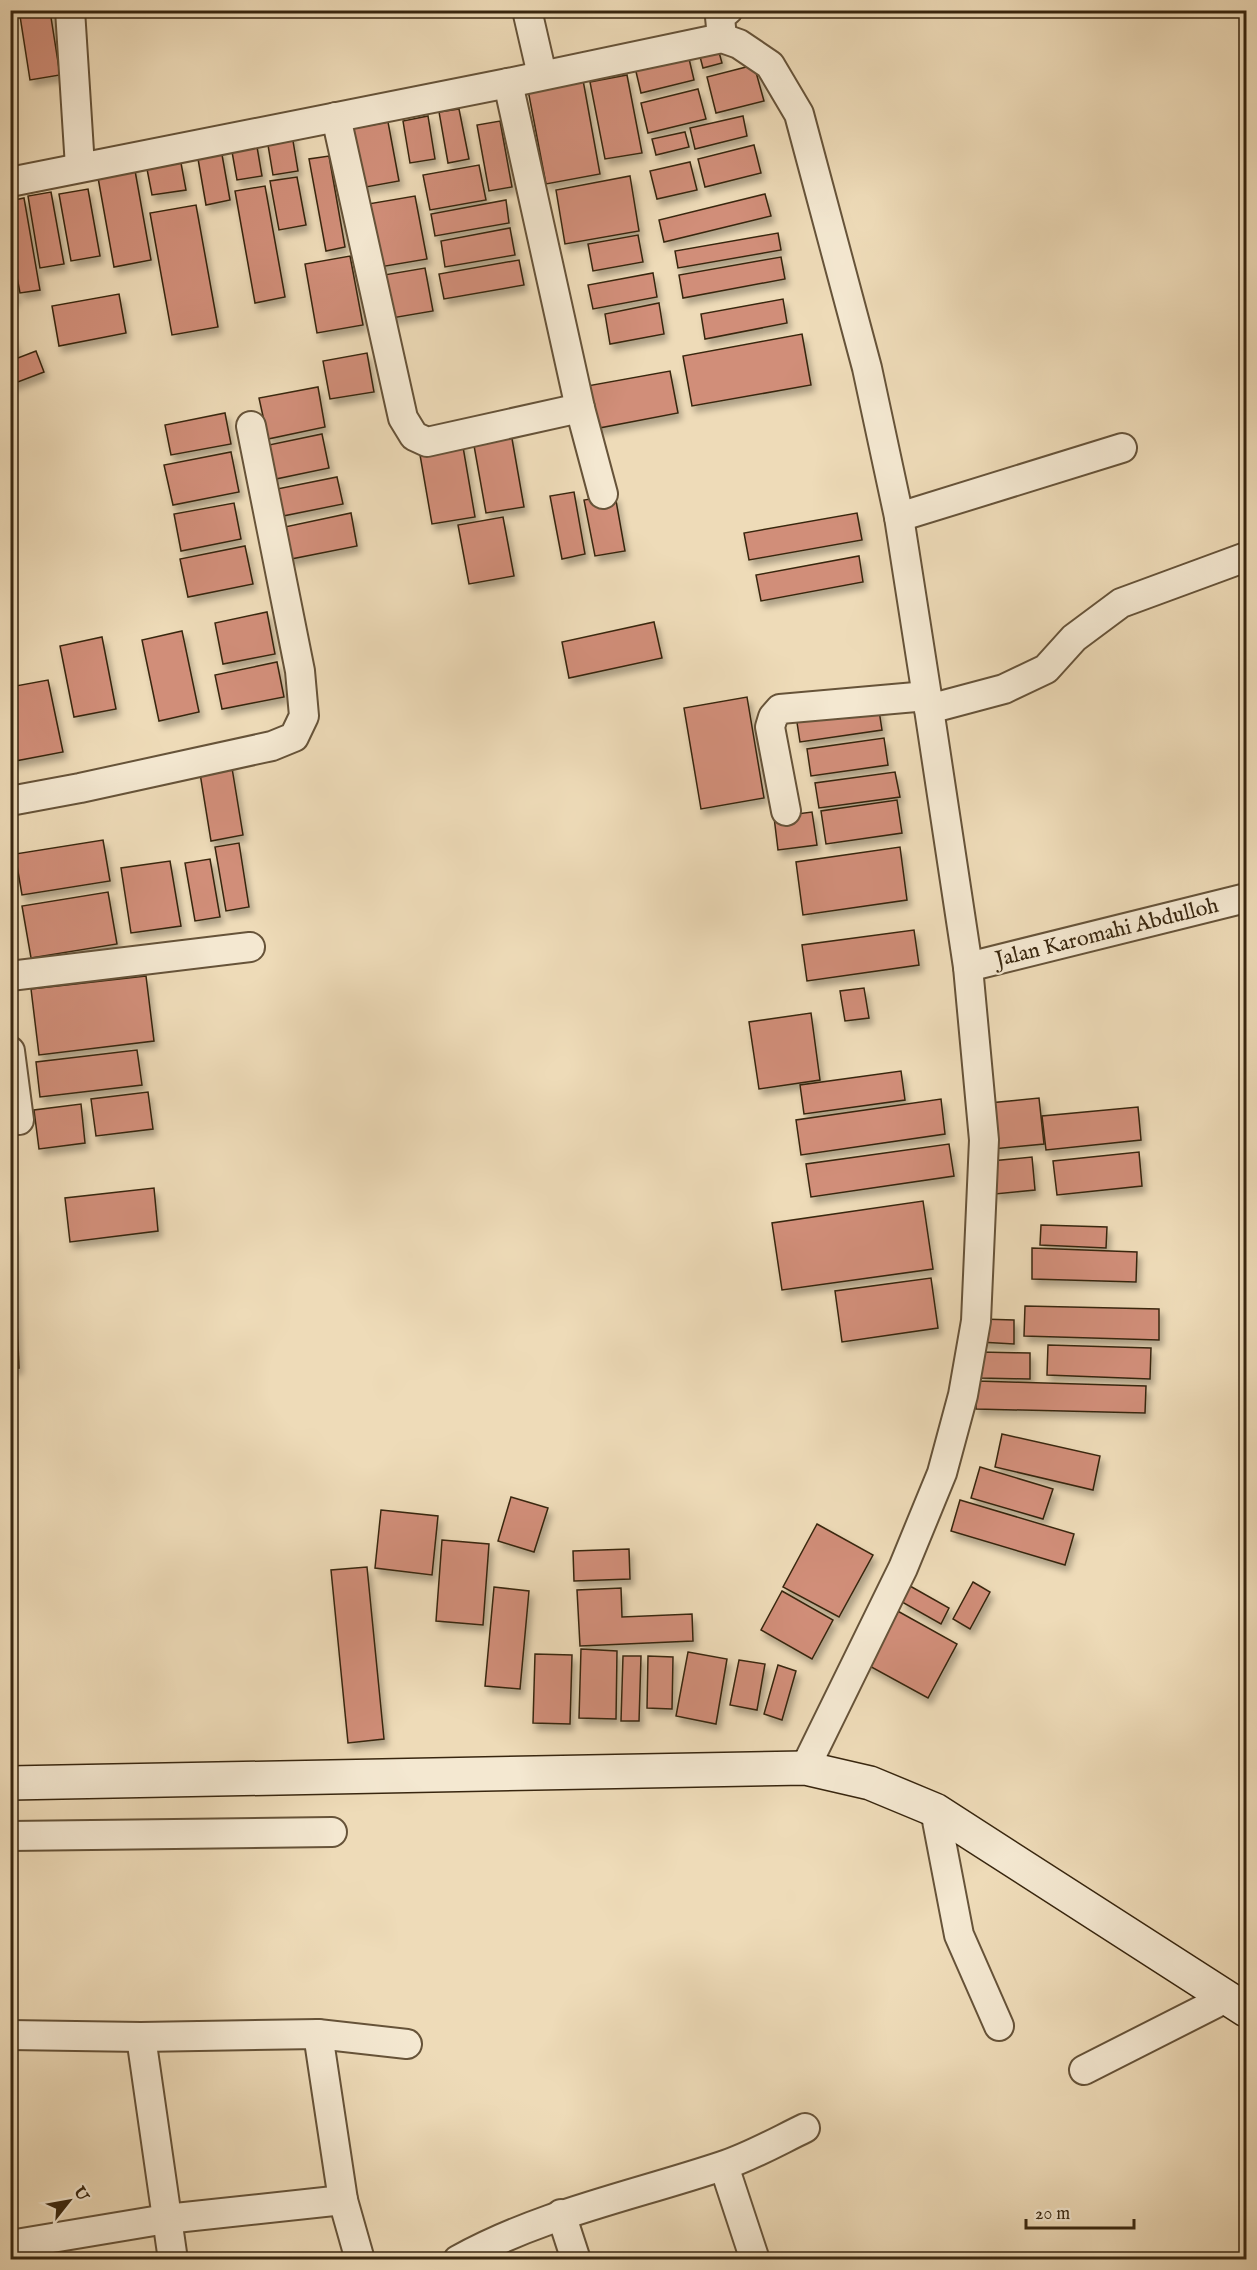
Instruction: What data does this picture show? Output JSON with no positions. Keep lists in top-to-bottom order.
{
  "streets": {
    "street": ["Jalan Karomahi Abdulloh"]
  },
  "scale_bar": "20 m",
  "north": "top right"
}
